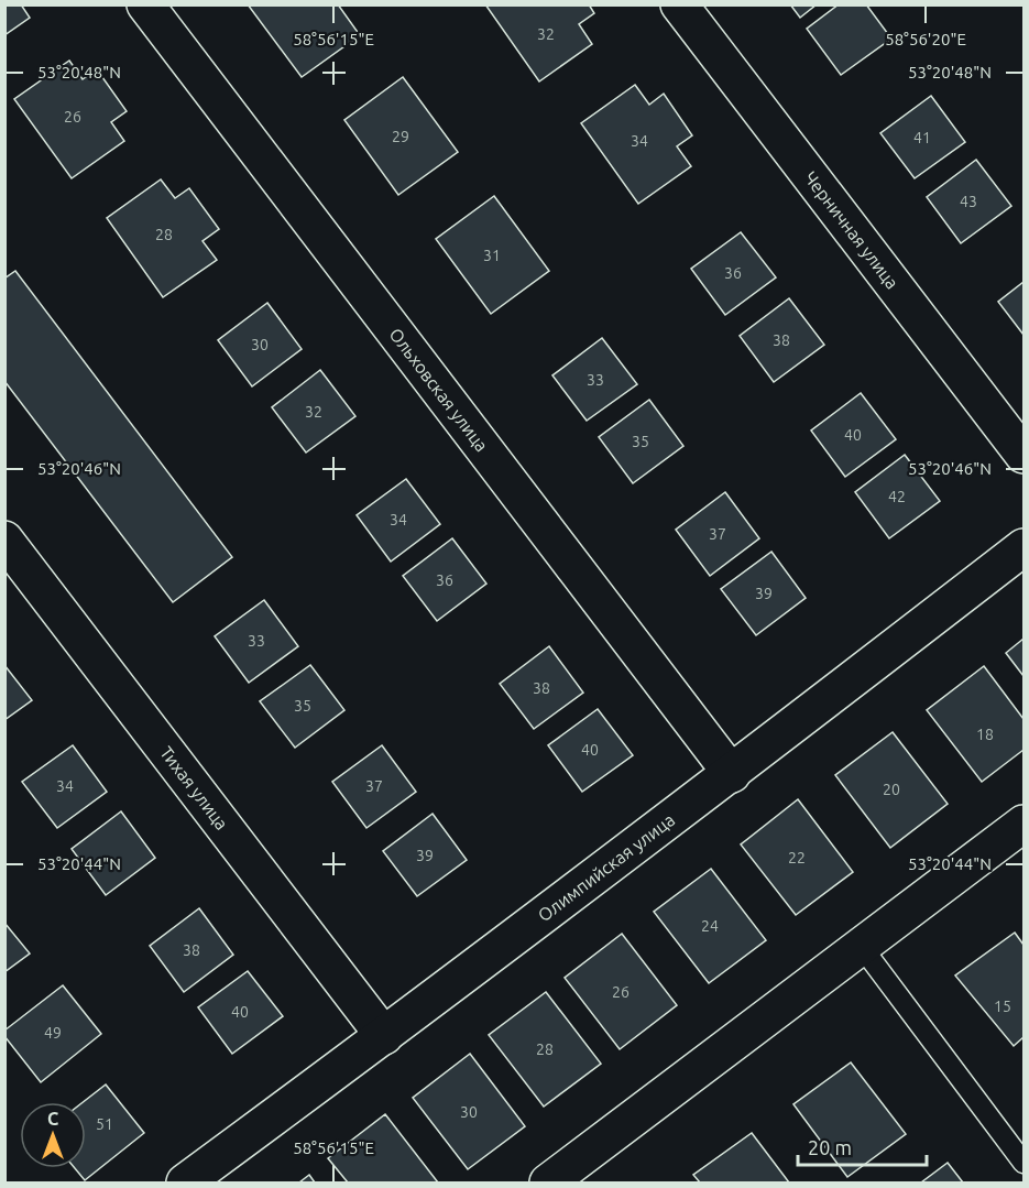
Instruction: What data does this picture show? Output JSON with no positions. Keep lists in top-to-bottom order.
{
  "streets": {
    "street": [
      "Черничная улица",
      "Ольховская улица",
      "Тихая улица",
      "Олимпийская улица"
    ]
  },
  "crossings": [
    ["Ольховская улица", "Олимпийская улица"],
    ["Тихая улица", "Олимпийская улица"]
  ],
  "house_numbers": [
    "32",
    "26",
    "29",
    "41",
    "34",
    "43",
    "28",
    "31",
    "36",
    "38",
    "30",
    "33",
    "32",
    "40",
    "35",
    "42",
    "34",
    "37",
    "36",
    "39",
    "33",
    "38",
    "35",
    "18",
    "40",
    "34",
    "37",
    "20",
    "39",
    "22",
    "24",
    "38",
    "26",
    "15",
    "40",
    "49",
    "28",
    "30",
    "51"
  ],
  "scale_bar": "20 m",
  "north": "top",
  "coordinates": [
    "58°56'15\"E",
    "58°56'20\"E",
    "53°20'48\"N",
    "53°20'46\"N",
    "53°20'44\"N"
  ]
}
